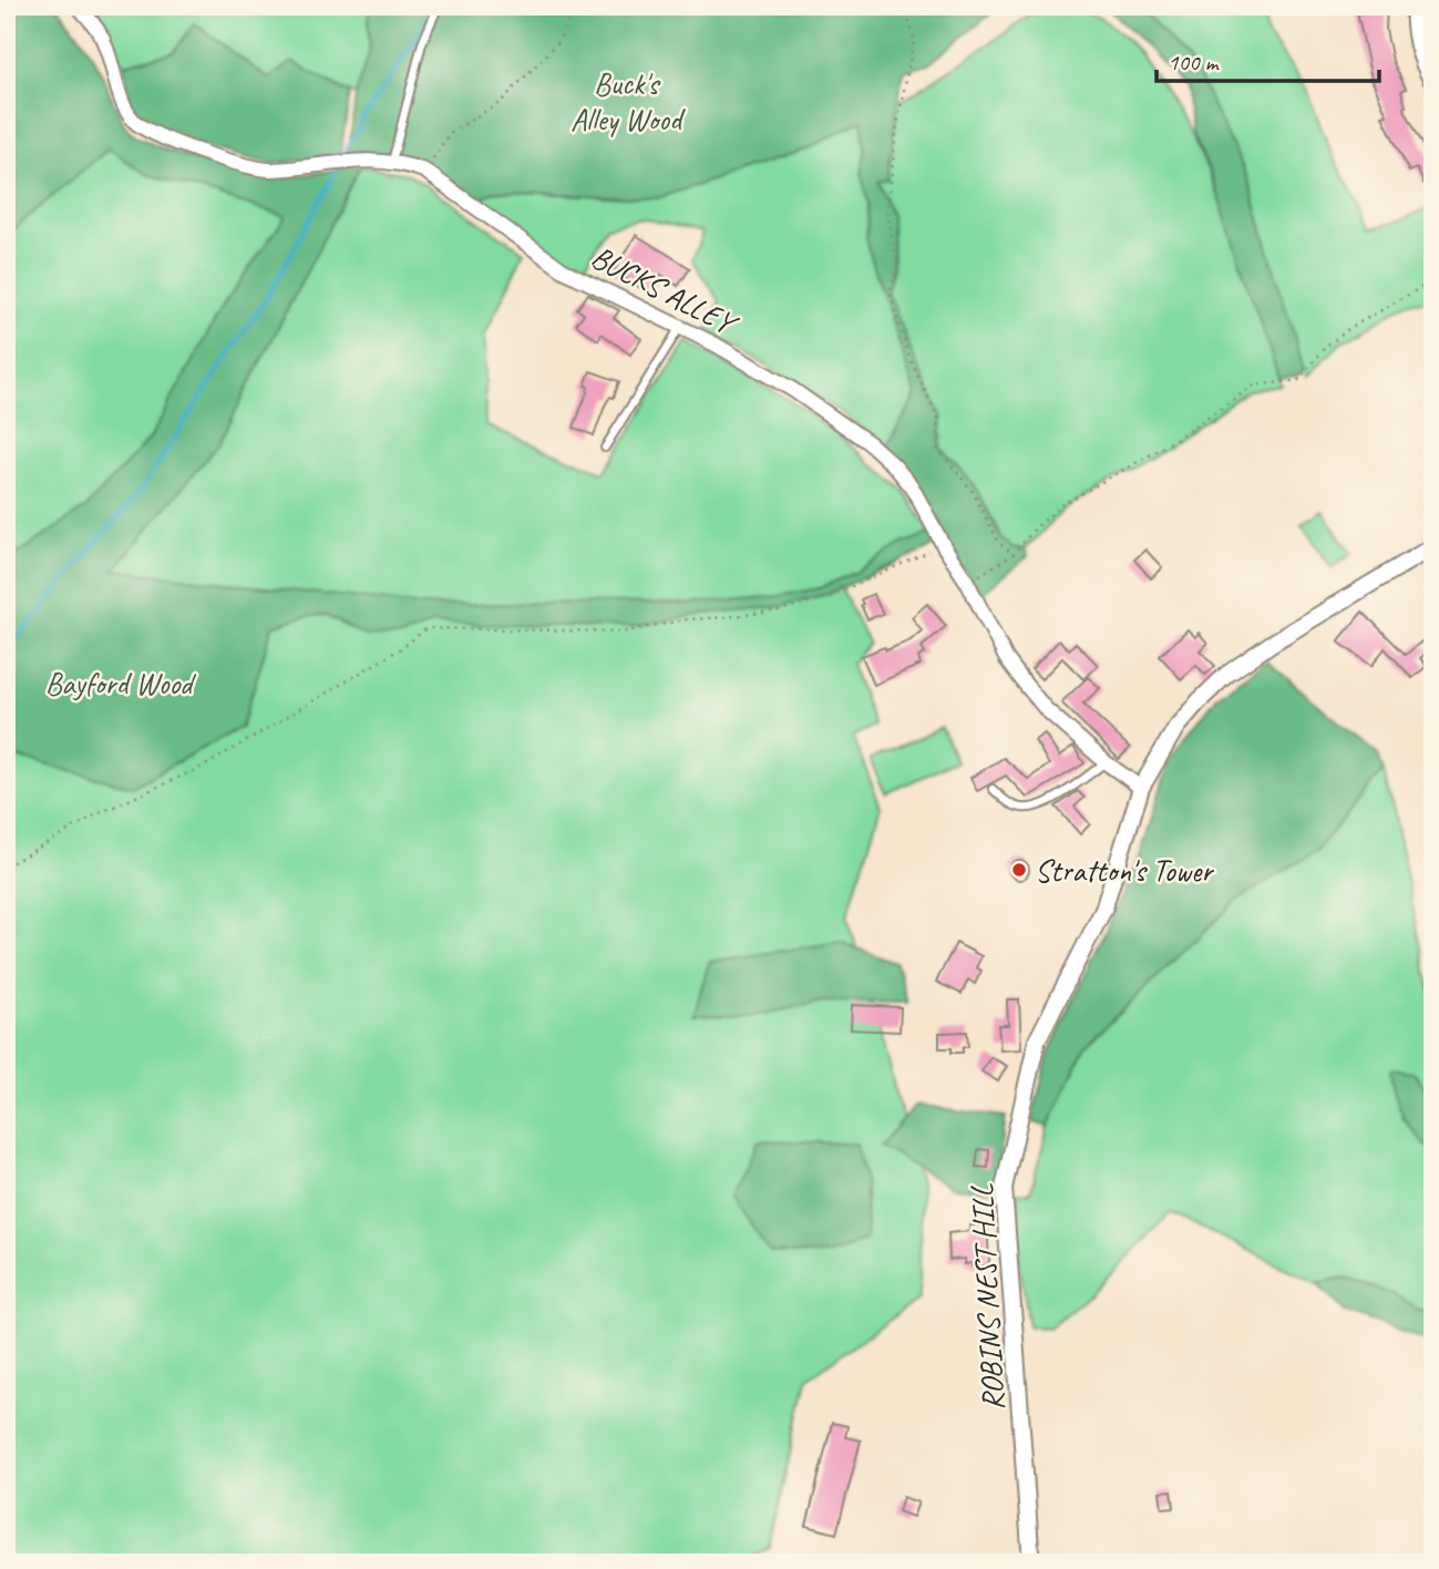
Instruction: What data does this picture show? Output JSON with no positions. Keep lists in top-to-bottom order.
{
  "streets": {
    "street": ["BUCKS ALLEY", "ROBINS NEST HILL"]
  },
  "crossings": [
    ["BUCKS ALLEY", "ROBINS NEST HILL"]
  ],
  "parks": ["Buck's Alley Wood", "Bayford Wood"],
  "places": ["Stratton's Tower"],
  "scale_bar": "100 m"
}
